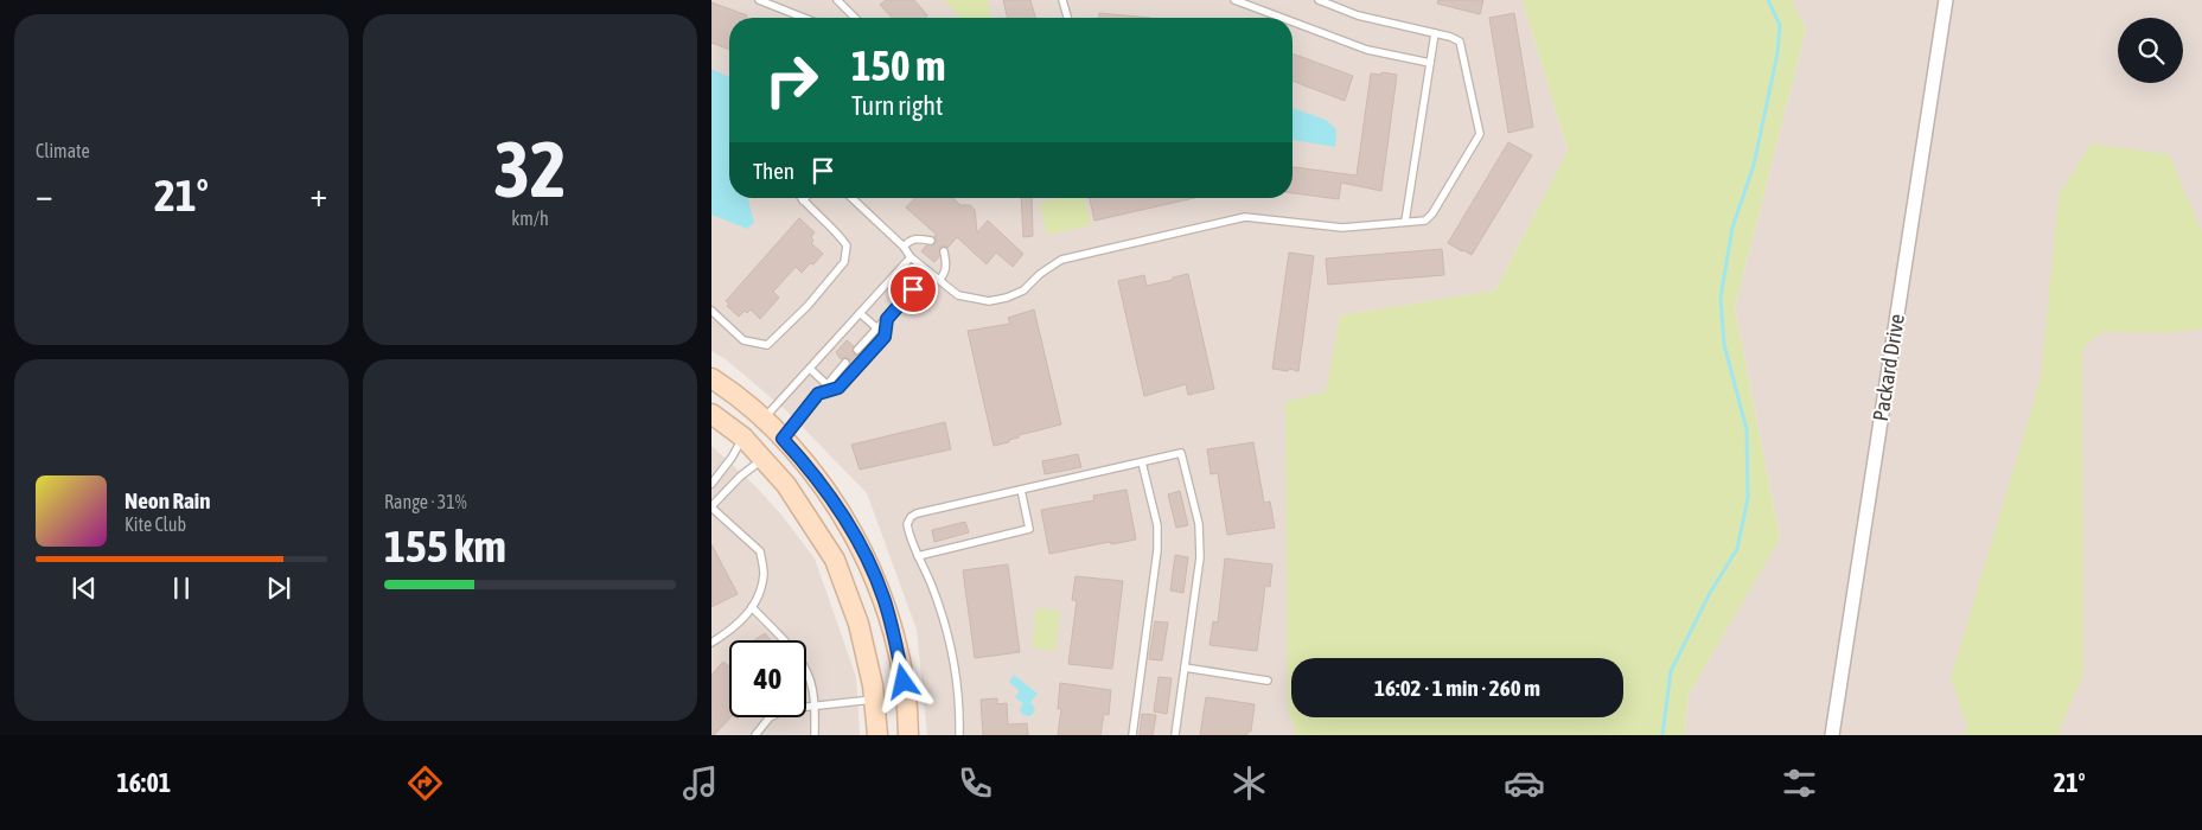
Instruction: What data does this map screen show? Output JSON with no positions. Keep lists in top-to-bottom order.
{
  "streets": {
    "street": ["Packard Drive"]
  },
  "page": {
    "tile": [
      "Climate",
      ["32", "km/h"],
      ["Range · 31%", "155 km"]
    ],
    "turn": ["150 m", "Turn right"],
    "then": "Then",
    "heat": ["−", "21°", "+"],
    "song": ["Neon Rain", "Kite Club"],
    "limit": "40",
    "trip": "16:02 · 1 min · 260 m",
    "tabs": ["16:01", "21°"]
  }
}
